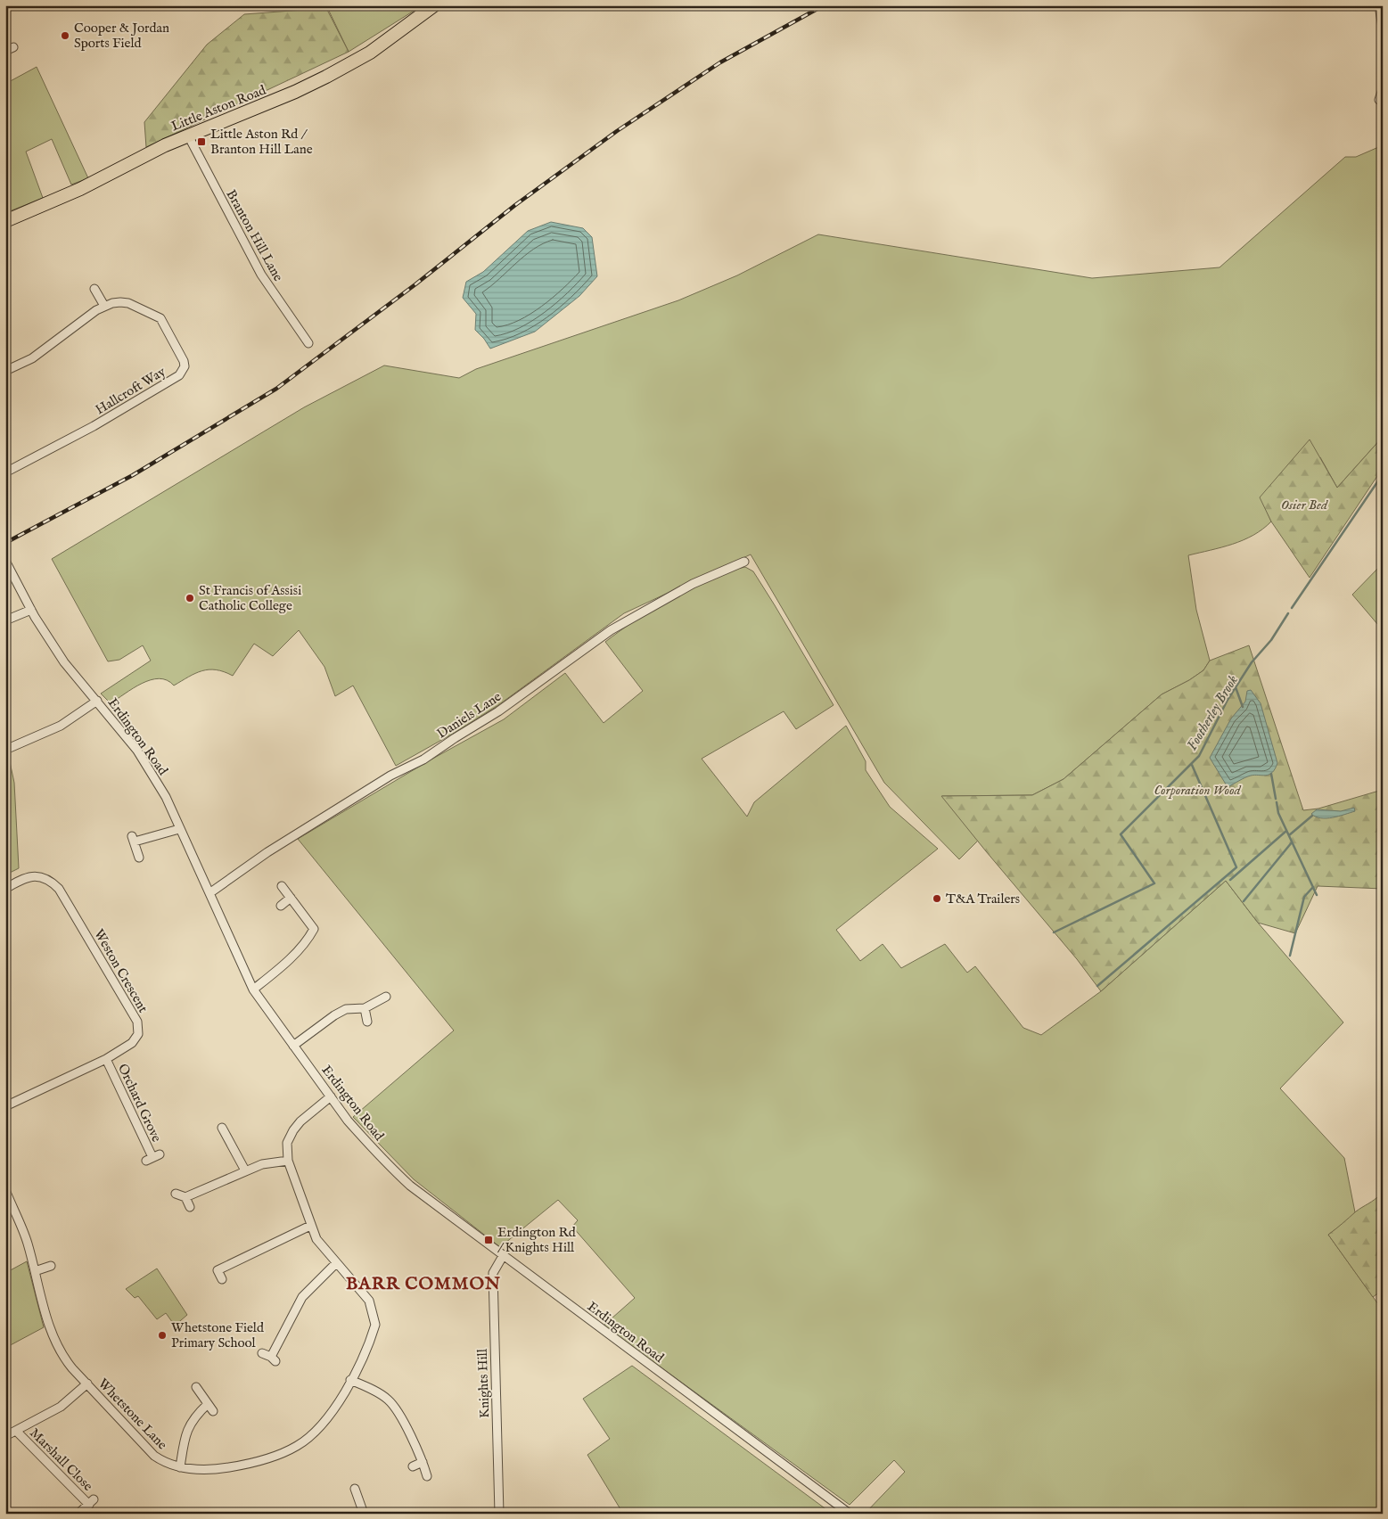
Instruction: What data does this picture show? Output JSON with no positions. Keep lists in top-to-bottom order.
{
  "streets": {
    "main road": ["Little Aston Road"],
    "street": [
      "Branton Hill Lane",
      "Hallcroft Way",
      "Daniels Lane",
      "Erdington Road",
      "Weston Crescent",
      "Orchard Grove",
      "Knights Hill",
      "Whetstone Lane",
      "Marshall Close"
    ]
  },
  "crossings": [
    ["Little Aston Road", "Branton Hill Lane"],
    ["Daniels Lane", "Erdington Road"],
    ["Erdington Road", "Knights Hill"],
    ["Erdington Road", "Whetstone Lane"],
    ["Weston Crescent", "Orchard Grove"]
  ],
  "districts": ["BARR COMMON"],
  "water": ["Footherley Brook"],
  "parks": ["Osier Bed", "Corporation Wood"],
  "places": {
    "other": [
      "Cooper & Jordan Sports Field",
      "St Francis of Assisi Catholic College",
      "T&A Trailers",
      "Whetstone Field Primary School"
    ],
    "transit": ["Little Aston Rd / Branton Hill Lane", "Erdington Rd / Knights Hill"]
  }
}
